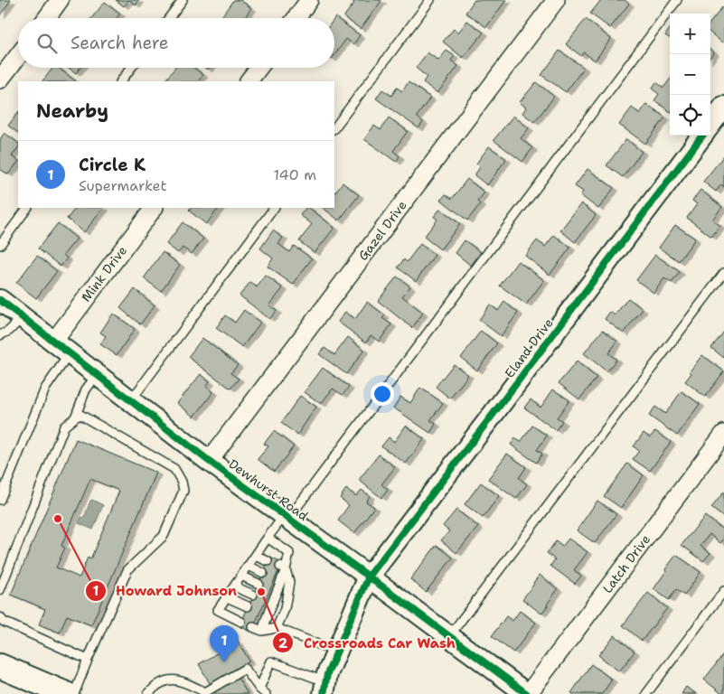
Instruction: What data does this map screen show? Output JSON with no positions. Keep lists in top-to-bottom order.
{
  "streets": {
    "street": [
      "Gazel Drive",
      "Mink Drive",
      "Eland Drive",
      "Dewhurst Road",
      "Latch Drive"
    ]
  },
  "crossings": [
    ["Gazel Drive", "Dewhurst Road"],
    ["Mink Drive", "Dewhurst Road"],
    ["Eland Drive", "Dewhurst Road"],
    ["Dewhurst Road", "Latch Drive"]
  ],
  "places": ["Howard Johnson", "Crossroads Car Wash"],
  "page": {
    "map_buttons": ["+", "−"],
    "search": "Search here",
    "heading": "Nearby",
    "list": [
      {
        "mark": "1",
        "name": "Circle K",
        "note": "Supermarket",
        "value": "140 m"
      }
    ],
    "pins": "1"
  }
}
